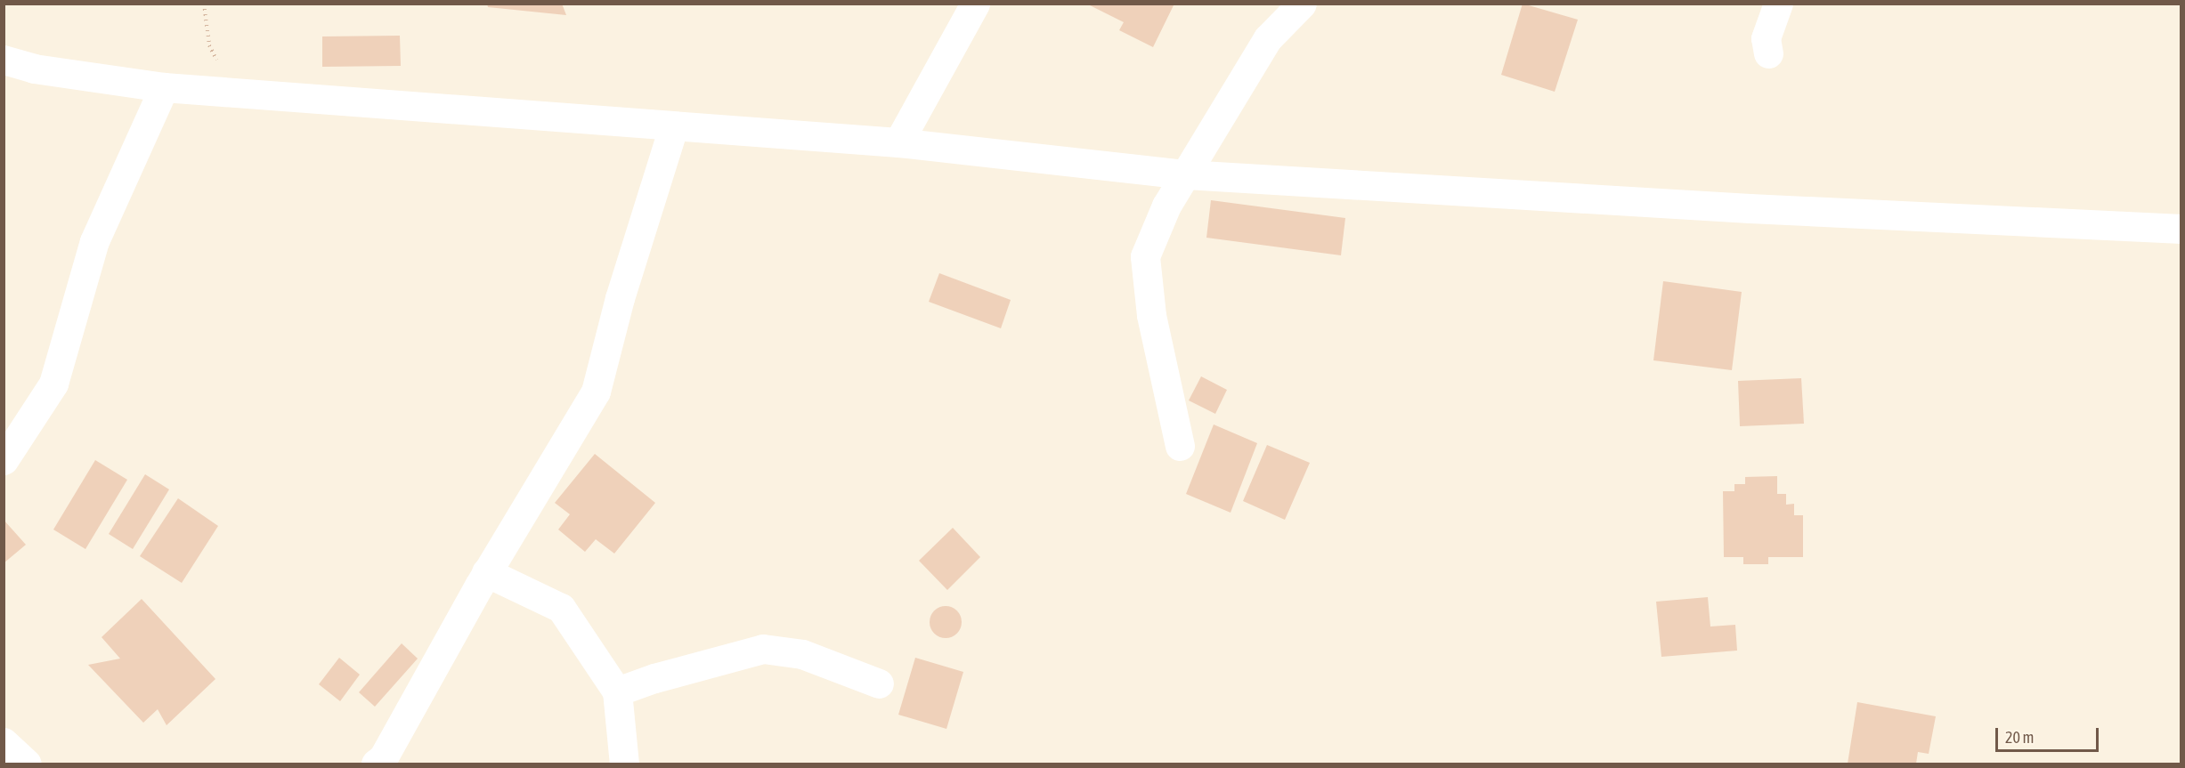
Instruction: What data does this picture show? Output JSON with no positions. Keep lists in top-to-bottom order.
{
  "scale_bar": "20 m"
}
